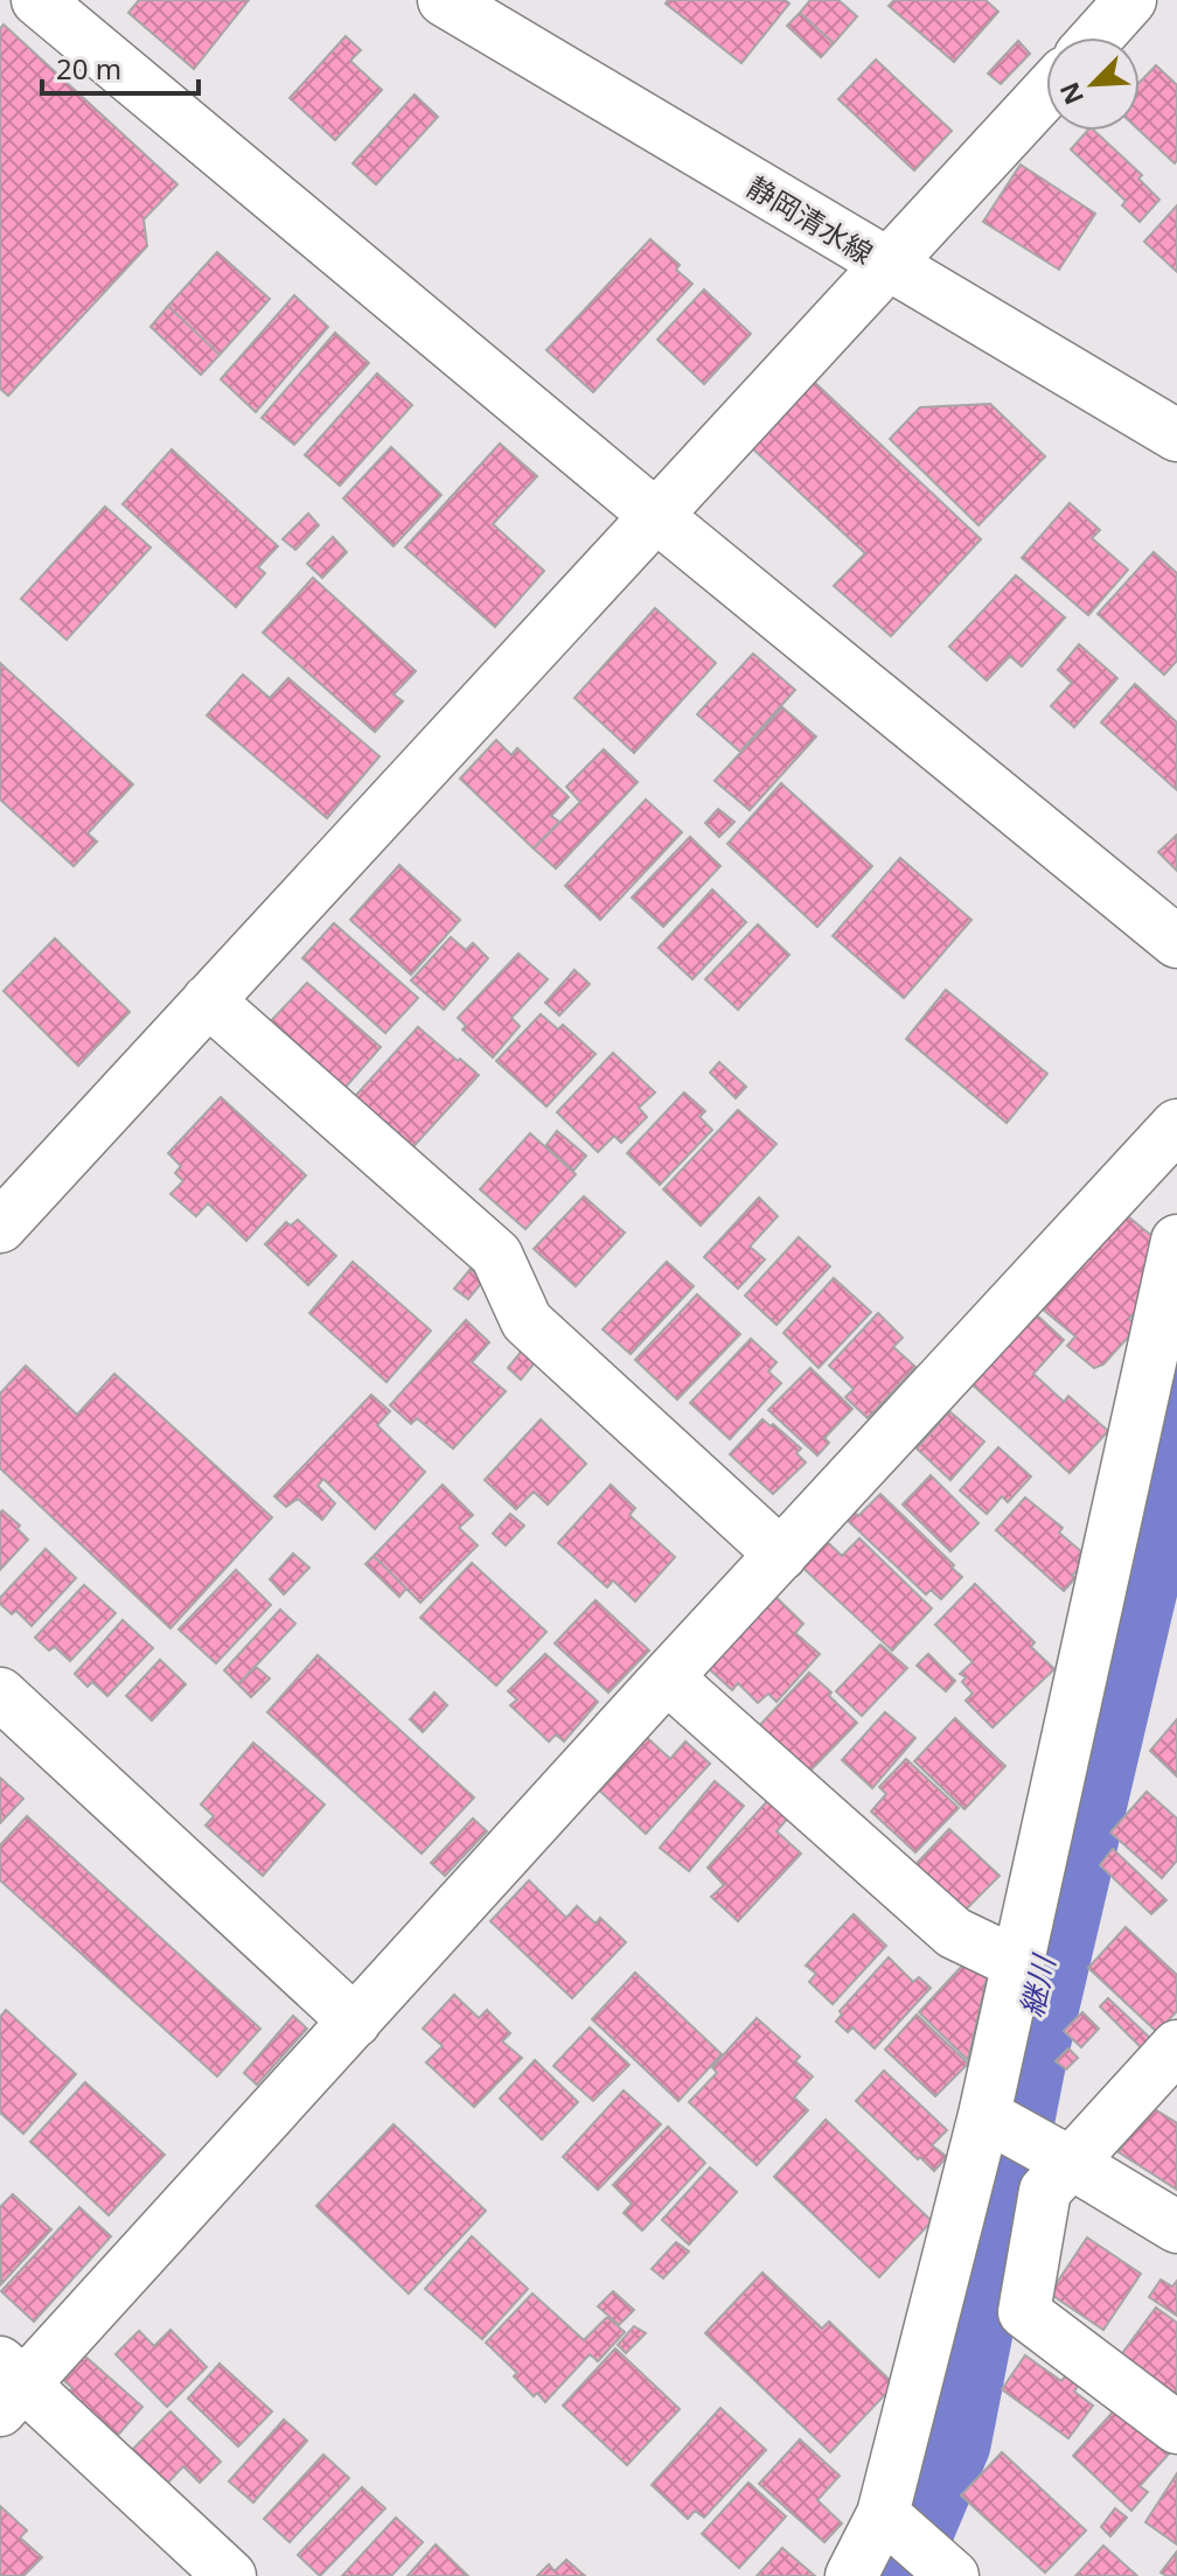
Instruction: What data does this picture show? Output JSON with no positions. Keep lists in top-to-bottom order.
{
  "streets": {
    "street": ["静岡清水線"]
  },
  "water": ["継川"],
  "scale_bar": "20 m",
  "north": "bottom left"
}
